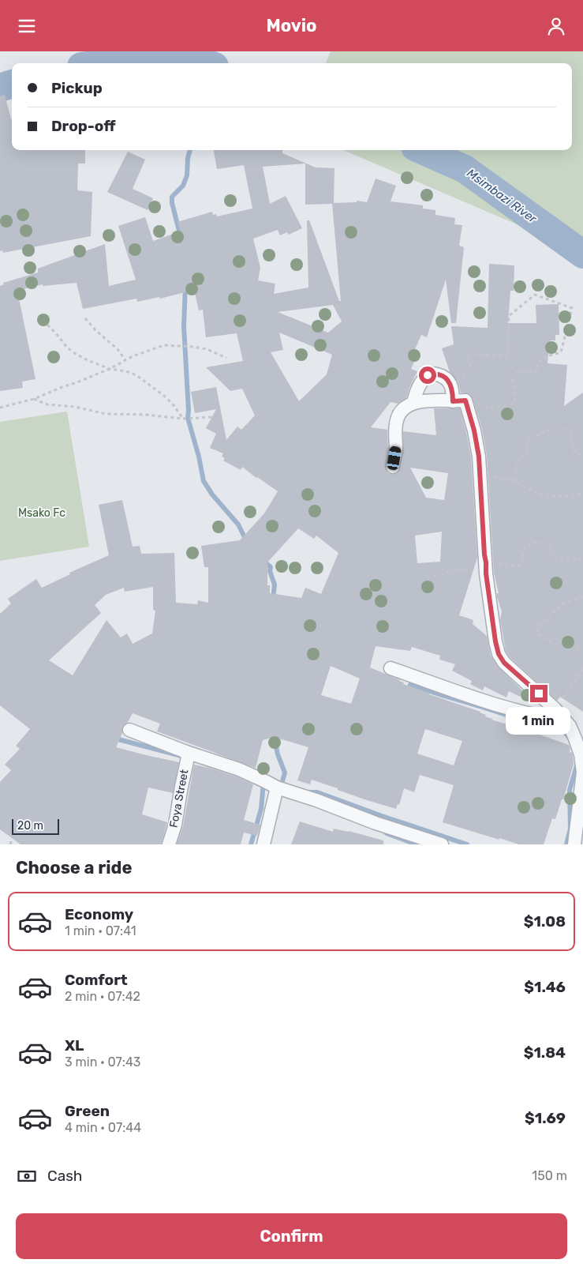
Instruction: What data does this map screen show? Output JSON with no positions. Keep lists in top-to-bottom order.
{
  "streets": {
    "street": ["Foya Street"]
  },
  "water": ["Msimbazi River"],
  "parks": ["Msako Fc"],
  "scale_bar": "20 m",
  "page": {
    "header": "Movio",
    "banner": ["Pickup", "Drop-off"],
    "bubble": "1 min",
    "scale": "20 m",
    "heading": "Choose a ride",
    "list": [
      {
        "name": "Economy",
        "note": "1 min · 07:41",
        "value": "$1.08"
      },
      {
        "name": "Comfort",
        "note": "2 min · 07:42",
        "value": "$1.46"
      },
      {
        "name": "XL",
        "note": "3 min · 07:43",
        "value": "$1.84"
      },
      {
        "name": "Green",
        "note": "4 min · 07:44",
        "value": "$1.69"
      }
    ],
    "pay": ["Cash", "150 m"],
    "buttons": "Confirm"
  }
}
